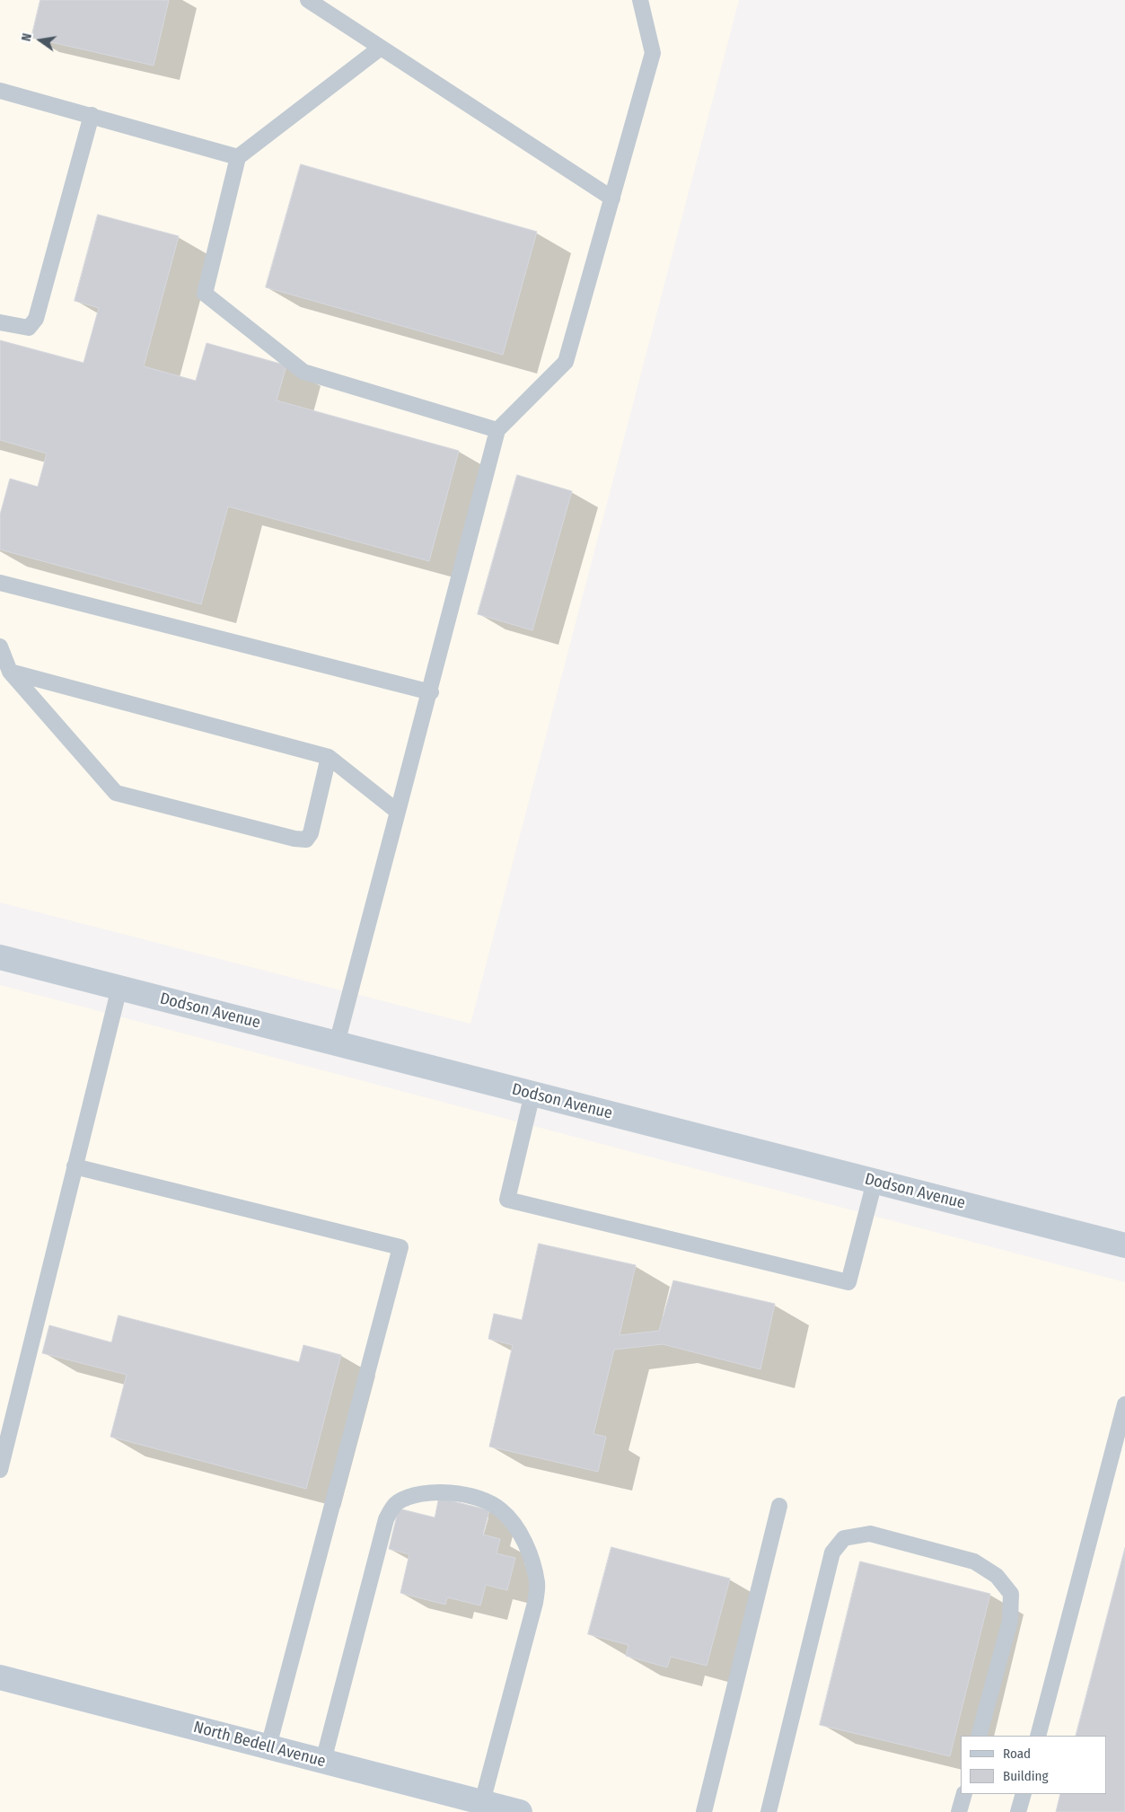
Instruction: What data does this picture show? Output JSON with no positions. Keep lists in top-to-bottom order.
{
  "streets": {
    "street": ["Dodson Avenue", "North Bedell Avenue"]
  },
  "legend": ["Road", "Building"],
  "north": "left"
}
